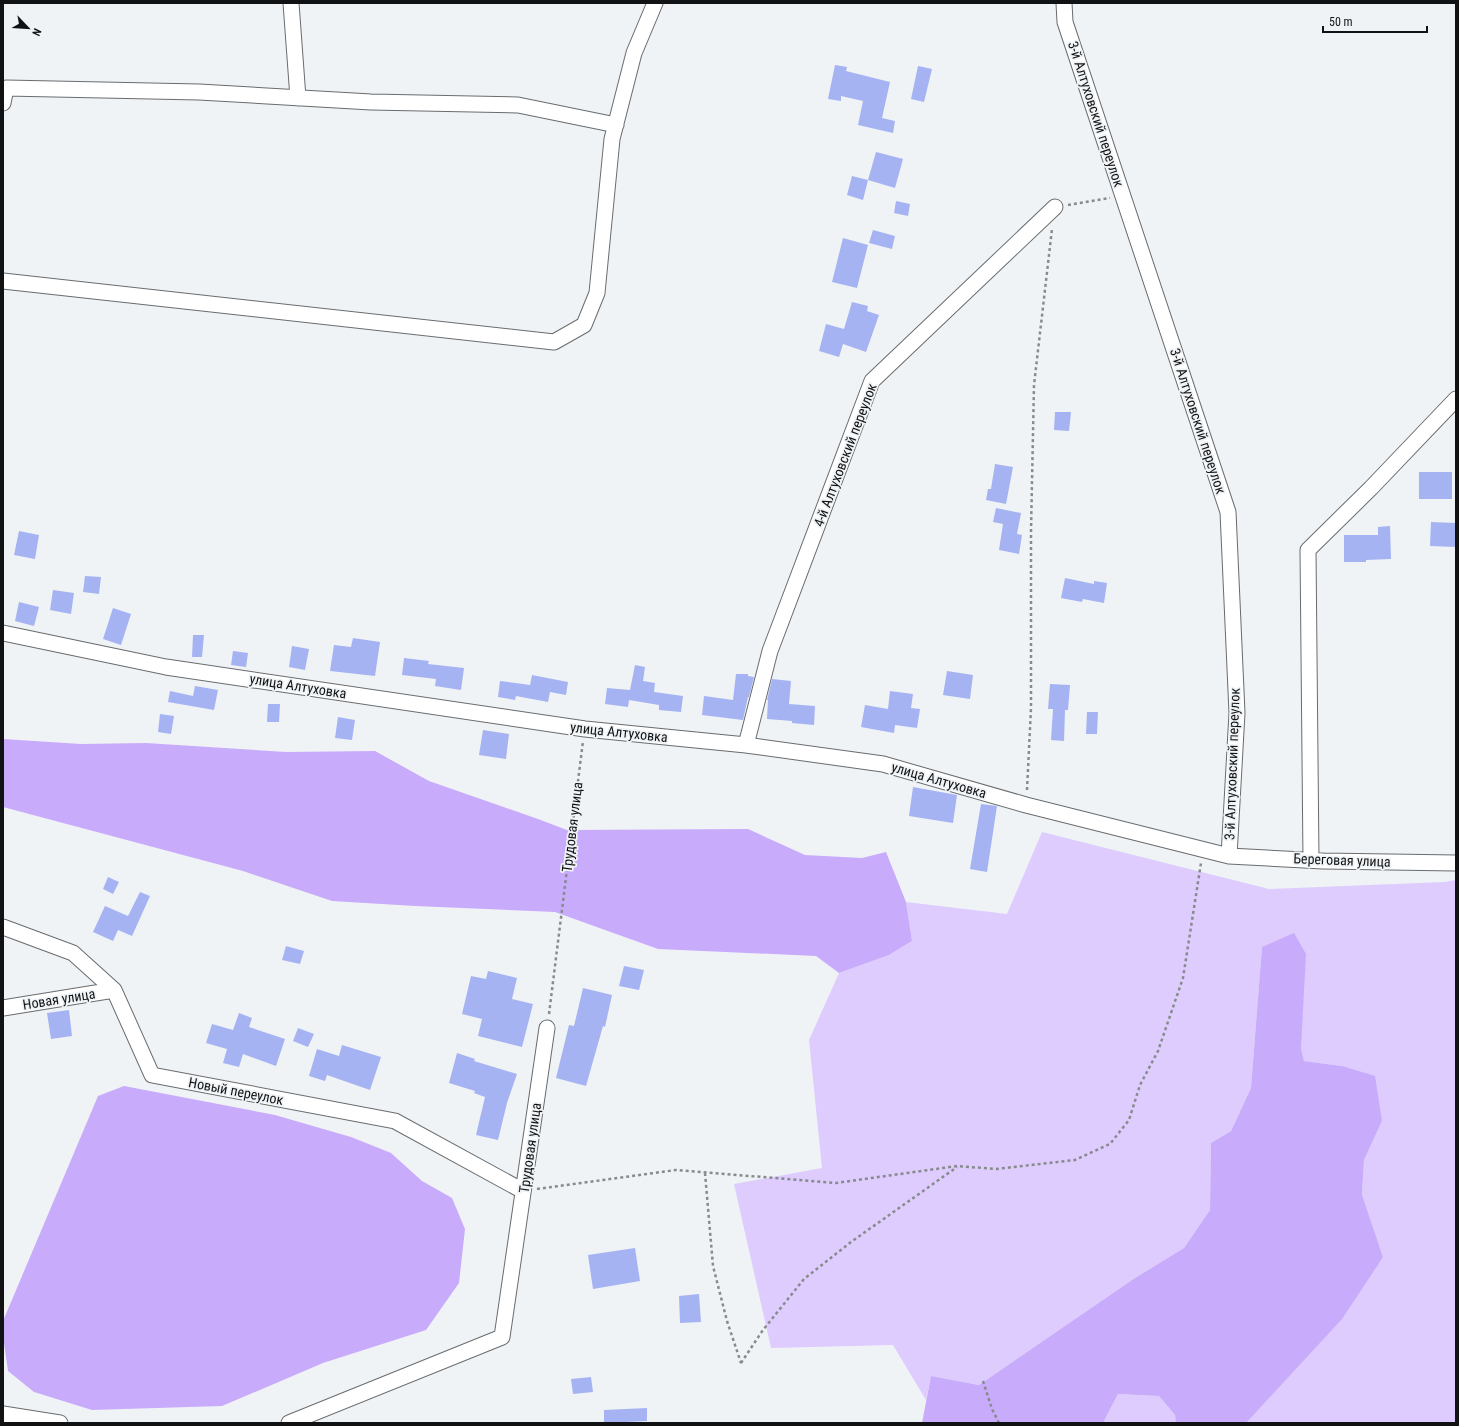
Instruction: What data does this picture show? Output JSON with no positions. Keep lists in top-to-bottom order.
{
  "streets": {
    "street": [
      "3-й Алтуховский переулок",
      "4-й Алтуховский переулок",
      "улица Алтуховка",
      "Трудовая улица",
      "Береговая улица",
      "Новая улица",
      "Новый переулок"
    ]
  },
  "crossings": [
    ["3-й Алтуховский переулок", "улица Алтуховка"],
    ["3-й Алтуховский переулок", "Береговая улица"],
    ["4-й Алтуховский переулок", "улица Алтуховка"],
    ["улица Алтуховка", "Трудовая улица"],
    ["улица Алтуховка", "Береговая улица"],
    ["Трудовая улица", "Новый переулок"],
    ["Новая улица", "Новый переулок"]
  ],
  "scale_bar": "50 m",
  "north": "bottom right"
}
